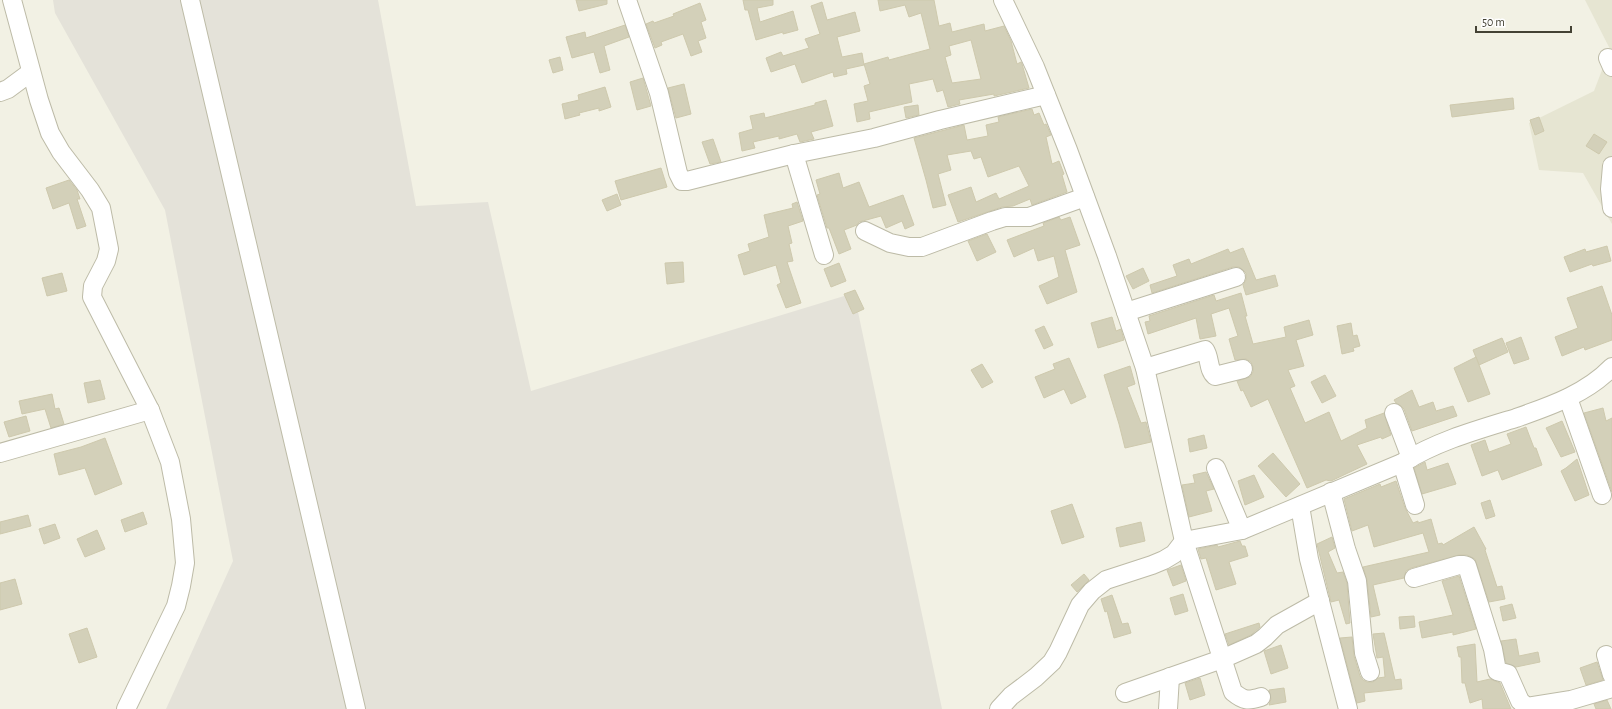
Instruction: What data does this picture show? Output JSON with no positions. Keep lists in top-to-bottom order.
{
  "scale_bar": "50 m"
}
